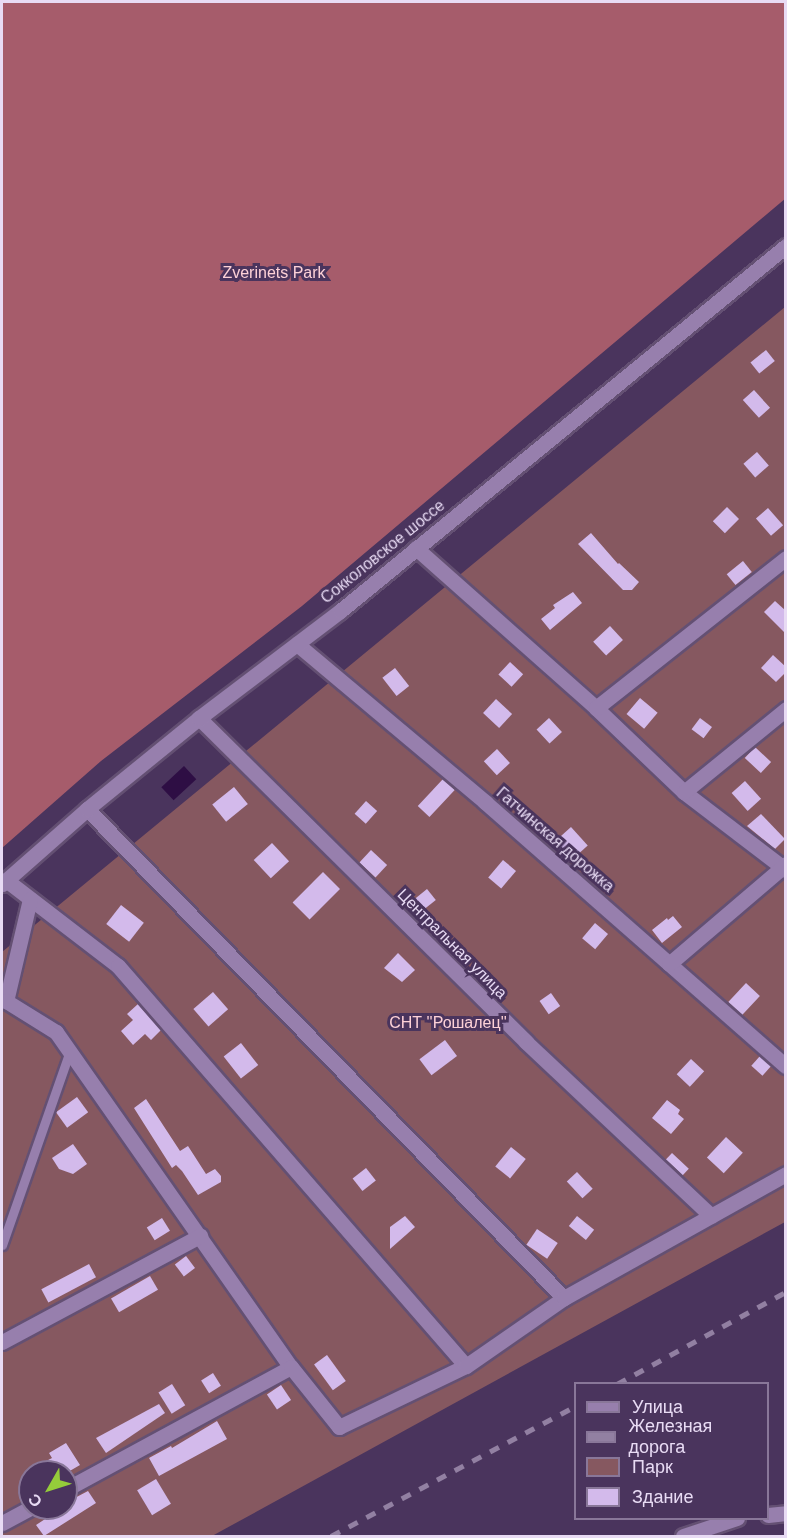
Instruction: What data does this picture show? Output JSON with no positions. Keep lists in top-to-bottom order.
{
  "streets": {
    "street": ["Сокколовское шоссе", "Гатчинская дорожка", "Центральная улица"]
  },
  "crossings": [
    ["Сокколовское шоссе", "Гатчинская дорожка"],
    ["Сокколовское шоссе", "Центральная улица"]
  ],
  "parks": ["Zverinets Park", "СНТ ''Рошалец''"],
  "legend": [
    "Улица",
    "Железная дорога",
    "Парк",
    "Здание"
  ],
  "north": "bottom left"
}
